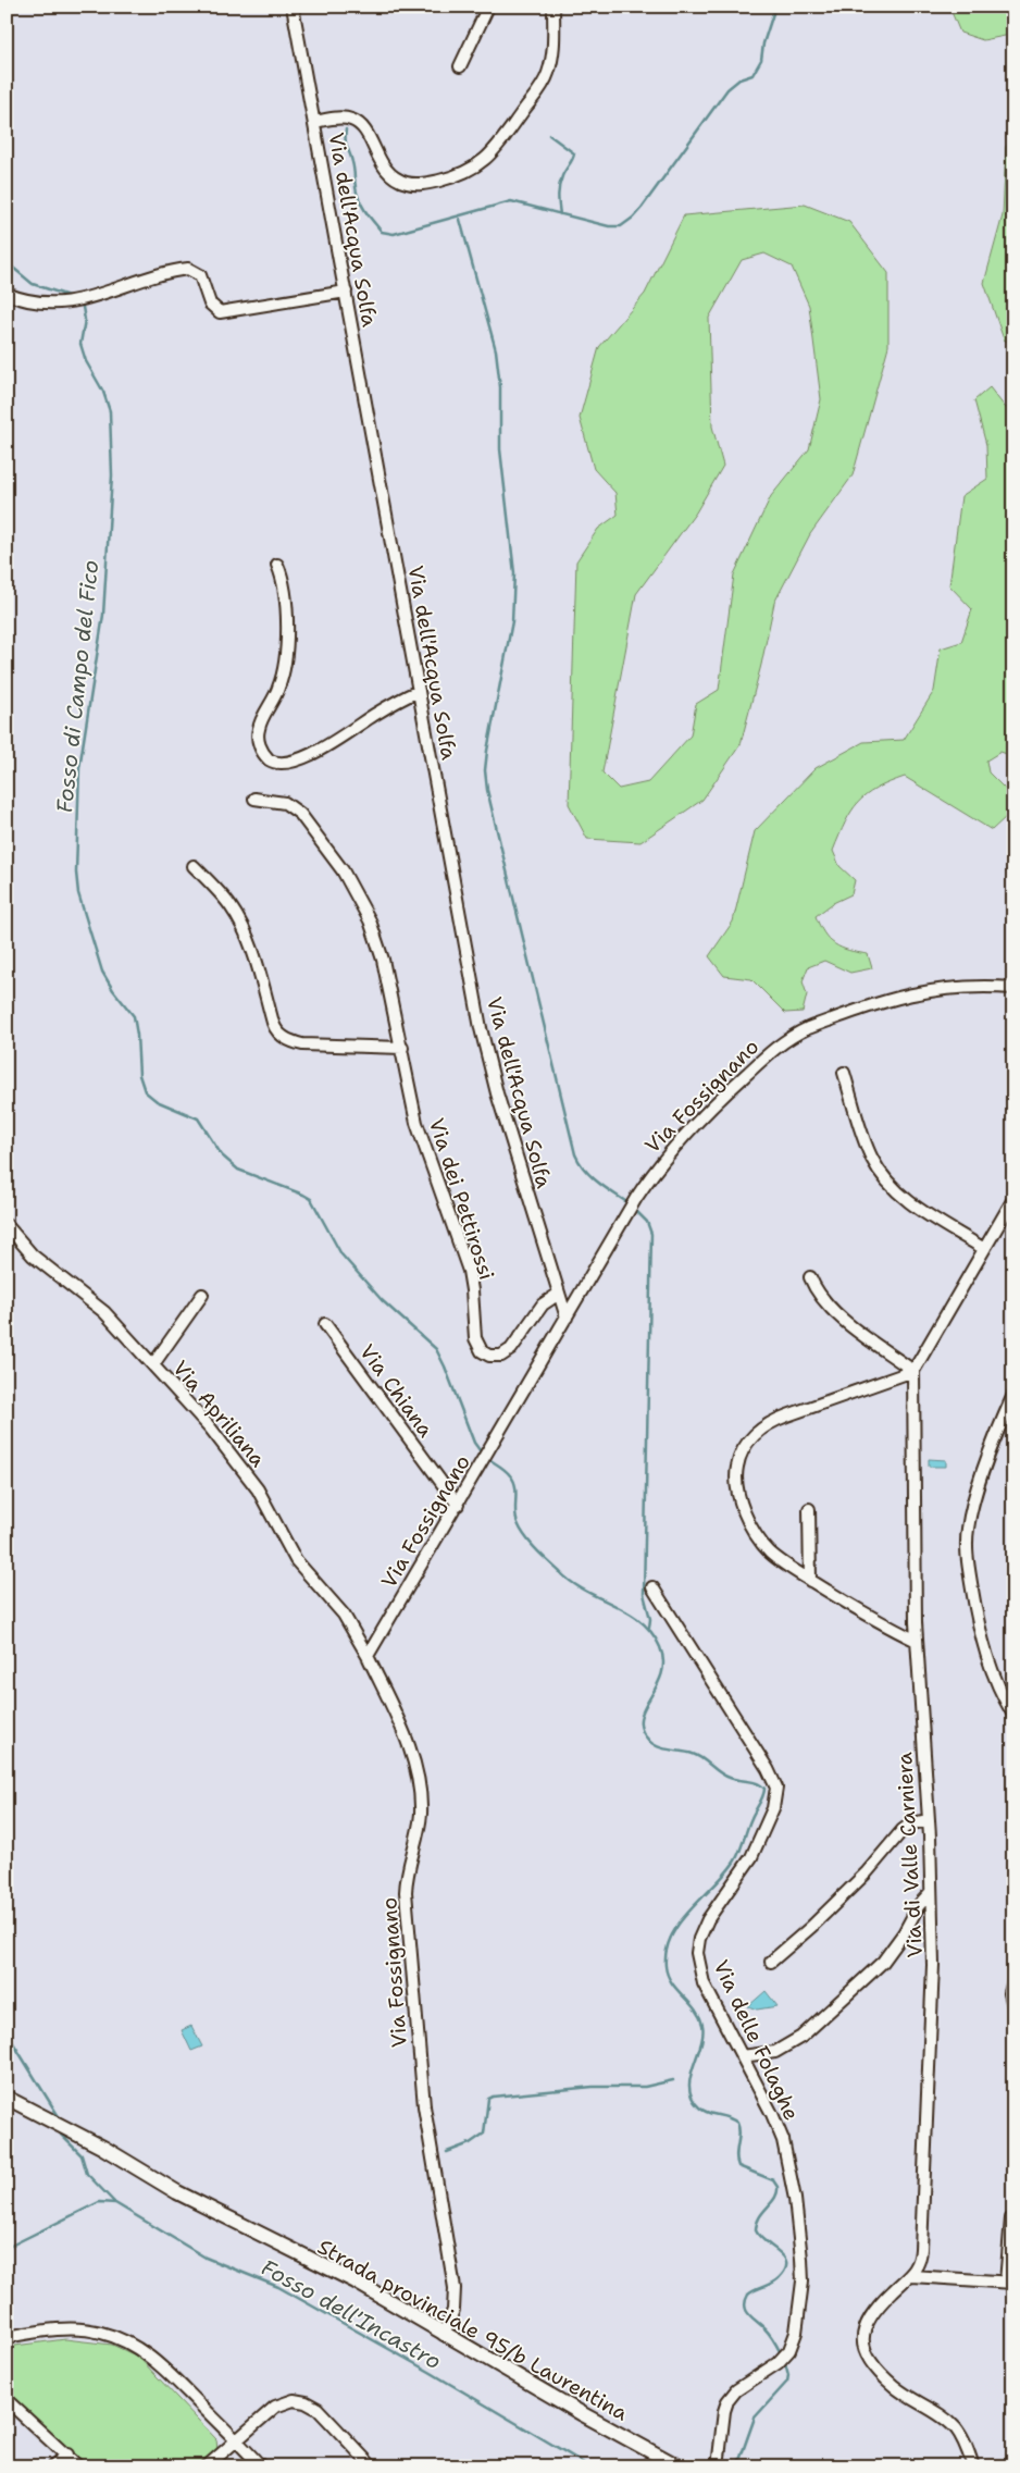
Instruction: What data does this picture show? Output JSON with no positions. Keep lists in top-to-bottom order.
{
  "streets": {
    "main road": ["Strada provinciale 95/b Laurentina"],
    "street": [
      "Via dell'Acqua Solfa",
      "Via Fossignano",
      "Via dei Pettirossi",
      "Via Chiana",
      "Via Apriliana",
      "Via di Valle Carniera",
      "Via delle Folaghe"
    ]
  },
  "crossings": [
    ["Via dell'Acqua Solfa", "Via Fossignano"],
    ["Via dell'Acqua Solfa", "Via dei Pettirossi"],
    ["Via Fossignano", "Via Chiana"],
    ["Via Fossignano", "Via Apriliana"],
    ["Via Fossignano", "Strada provinciale 95/b Laurentina"]
  ],
  "water": ["Fosso di Campo del Fico", "Fosso dell'Incastro"]
}
